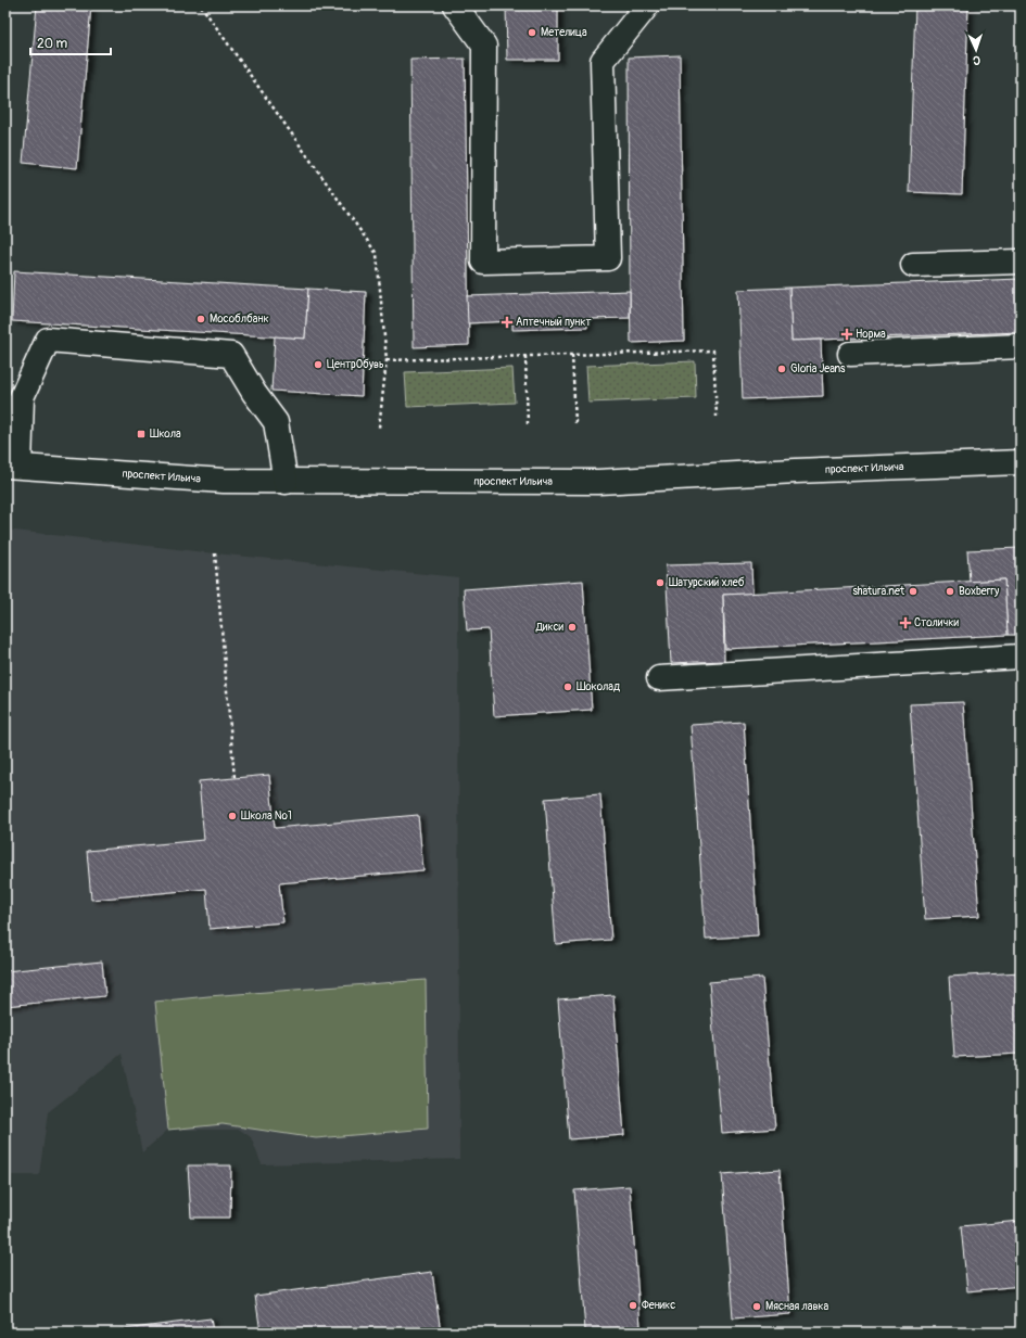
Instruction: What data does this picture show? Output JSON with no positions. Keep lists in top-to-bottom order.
{
  "streets": {
    "street": ["проспект Ильича"]
  },
  "places": {
    "other": [
      "Метелица",
      "Мособлбанк",
      "ЦентрОбувь",
      "Gloria Jeans",
      "Шатурский хлеб",
      "shatura.net",
      "Boxberry",
      "Дикси",
      "Шоколад",
      "Школа №1",
      "Феникс",
      "Мясная лавка"
    ],
    "health": ["Аптечный пункт", "Норма", "Столички"],
    "transit": ["Школа"]
  },
  "scale_bar": "20 m",
  "north": "bottom"
}
